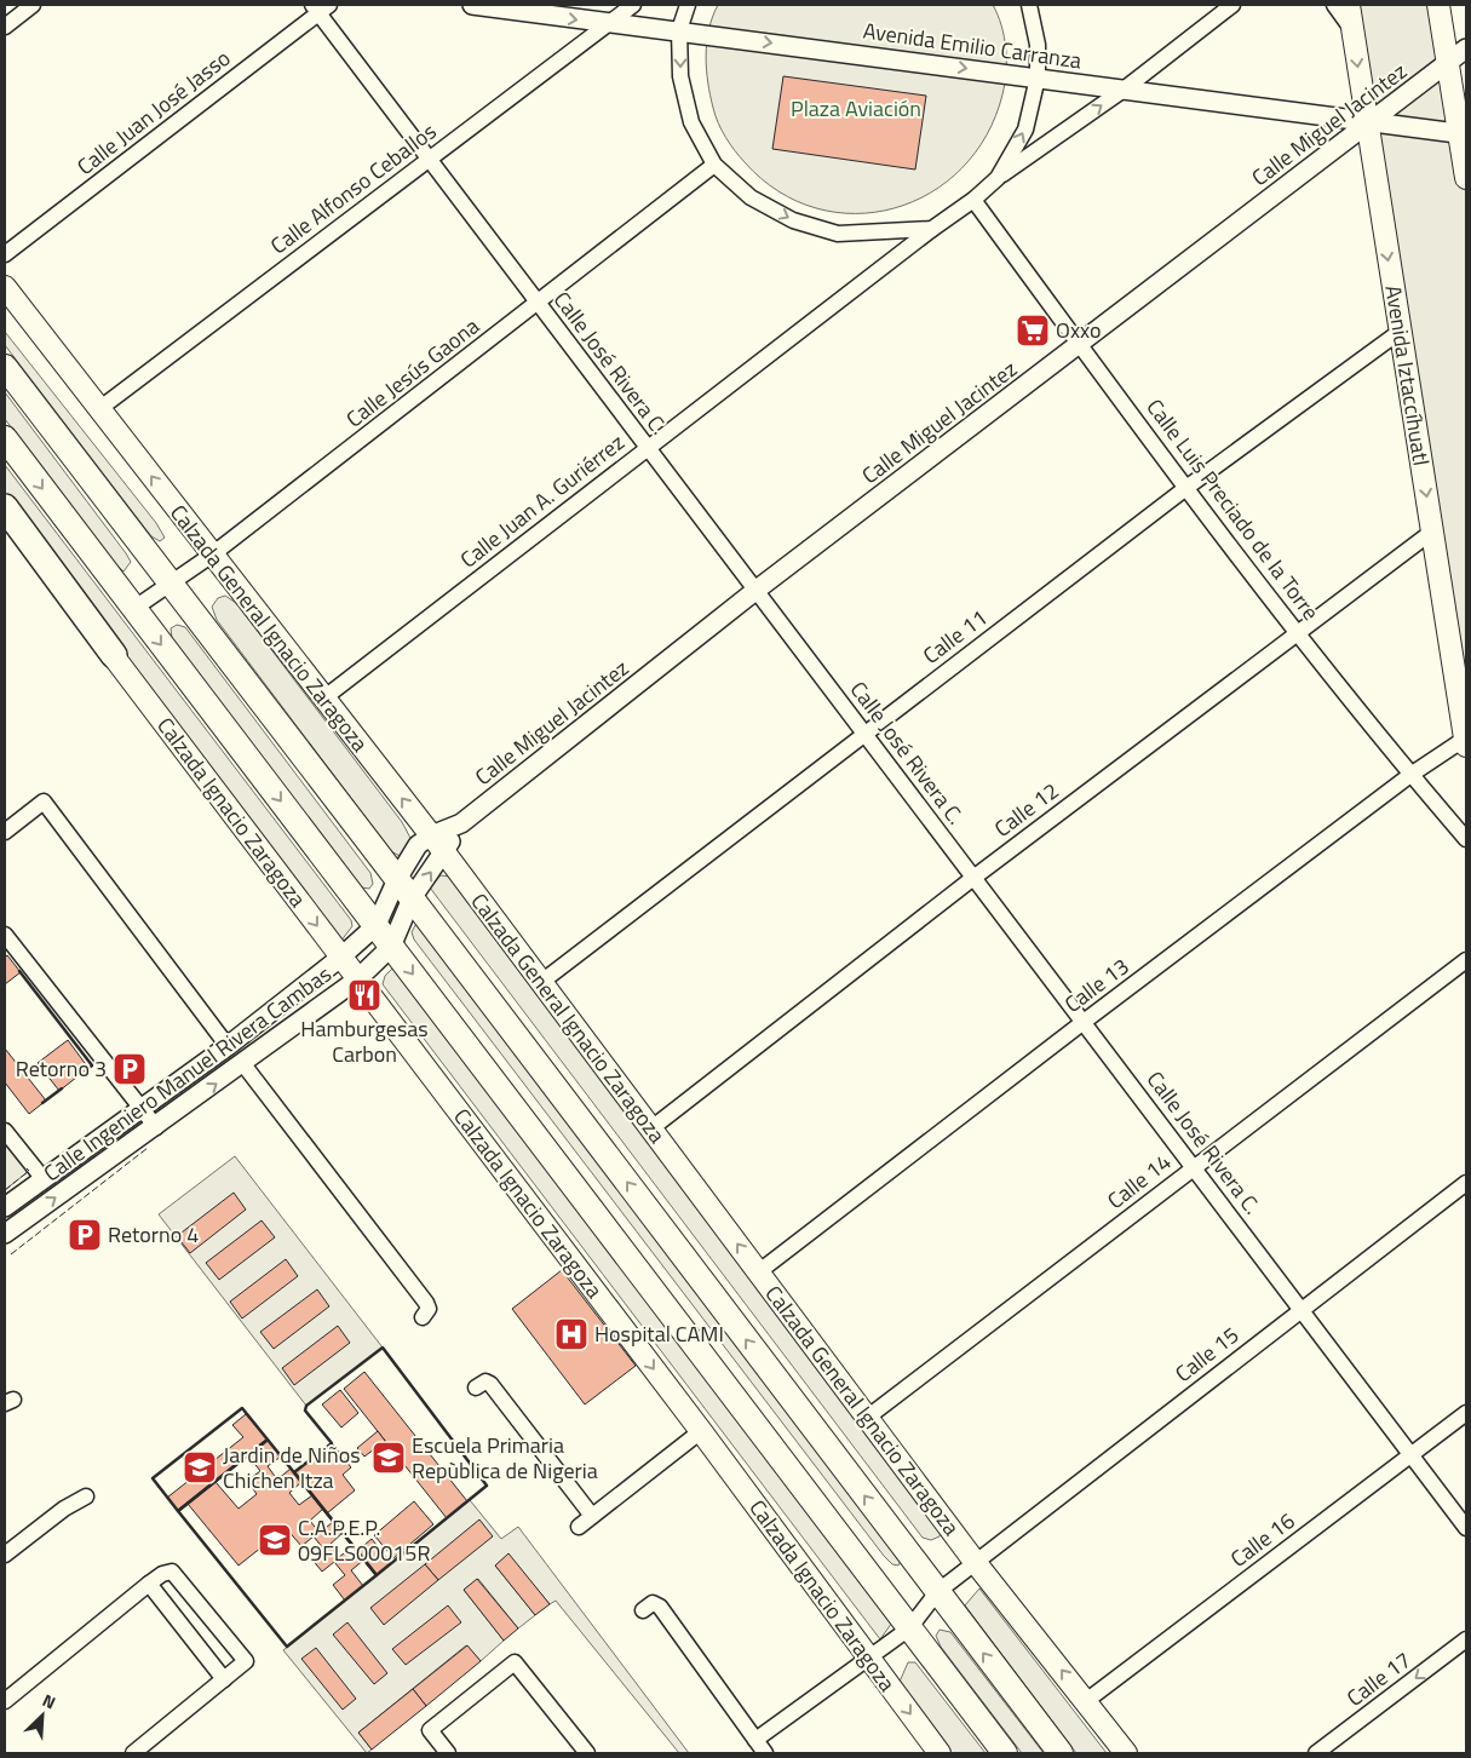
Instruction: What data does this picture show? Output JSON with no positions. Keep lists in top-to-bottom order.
{
  "streets": {
    "main road": ["Avenida Iztaccíhuatl", "Calzada General Ignacio Zaragoza", "Calzada Ignacio Zaragoza"],
    "street": [
      "Avenida Emilio Carranza",
      "Calle Juan José Jasso",
      "Calle Miguel Jacintez",
      "Calle Alfonso Ceballos",
      "Calle José Rivera C.",
      "Calle Jesús Gaona",
      "Calle Juan A. Guriérrez",
      "Calle Luis Preciado de la Torre",
      "Calle 11",
      "Calle 12",
      "Calle 13",
      "Calle Ingeniero Manuel Rivera Cambas",
      "Calle 14",
      "Calle 15",
      "Calle 16",
      "Calle 17"
    ]
  },
  "crossings": [
    ["Avenida Emilio Carranza", "Calle Miguel Jacintez"],
    ["Avenida Emilio Carranza", "Calle Alfonso Ceballos"],
    ["Avenida Emilio Carranza", "Avenida Iztaccíhuatl"],
    ["Calle Juan José Jasso", "Calle José Rivera C."],
    ["Calle Miguel Jacintez", "Calle José Rivera C."],
    ["Calle Miguel Jacintez", "Avenida Iztaccíhuatl"],
    ["Calle Miguel Jacintez", "Calle Luis Preciado de la Torre"],
    ["Calle Miguel Jacintez", "Calzada General Ignacio Zaragoza"],
    ["Calle Miguel Jacintez", "Calle Ingeniero Manuel Rivera Cambas"],
    ["Calle Alfonso Ceballos", "Calle José Rivera C."],
    ["Calle Alfonso Ceballos", "Calzada General Ignacio Zaragoza"],
    ["Calle José Rivera C.", "Calle Jesús Gaona"],
    ["Calle José Rivera C.", "Calle Juan A. Guriérrez"],
    ["Calle José Rivera C.", "Calle 11"],
    ["Calle José Rivera C.", "Calle 12"],
    ["Calle José Rivera C.", "Calle 13"],
    ["Calle José Rivera C.", "Calle 14"],
    ["Calle José Rivera C.", "Calle 15"],
    ["Calle José Rivera C.", "Calle 16"],
    ["Calle Jesús Gaona", "Calzada General Ignacio Zaragoza"],
    ["Avenida Iztaccíhuatl", "Calle 11"],
    ["Avenida Iztaccíhuatl", "Calle 12"],
    ["Avenida Iztaccíhuatl", "Calle 13"],
    ["Calle Juan A. Guriérrez", "Calle Luis Preciado de la Torre"],
    ["Calle Juan A. Guriérrez", "Calzada General Ignacio Zaragoza"],
    ["Calle Luis Preciado de la Torre", "Calle 11"],
    ["Calle Luis Preciado de la Torre", "Calle 12"],
    ["Calle Luis Preciado de la Torre", "Calle 13"],
    ["Calzada General Ignacio Zaragoza", "Calle 11"],
    ["Calzada General Ignacio Zaragoza", "Calle 12"],
    ["Calzada General Ignacio Zaragoza", "Calle 13"],
    ["Calzada General Ignacio Zaragoza", "Calle 14"],
    ["Calzada General Ignacio Zaragoza", "Calle 15"],
    ["Calzada General Ignacio Zaragoza", "Calle 16"],
    ["Calzada Ignacio Zaragoza", "Calle Ingeniero Manuel Rivera Cambas"],
    ["Calzada Ignacio Zaragoza", "Calle 15"]
  ],
  "one_way": ["Avenida Emilio Carranza", "Calle 17"],
  "parks": ["Plaza Aviación"],
  "places": {
    "supermarket": ["Oxxo"],
    "restaurant": ["Hamburgesas Carbon"],
    "parking": ["Retorno 3", "Retorno 4"],
    "hospital": ["Hospital CAMI"],
    "school or university": ["Escuela Primaria Repùblica de Nigeria", "Jardin de Niños Chichen Itza", "C.A.P.E.P. 09FLS00015R"]
  },
  "north": "top right"
}
